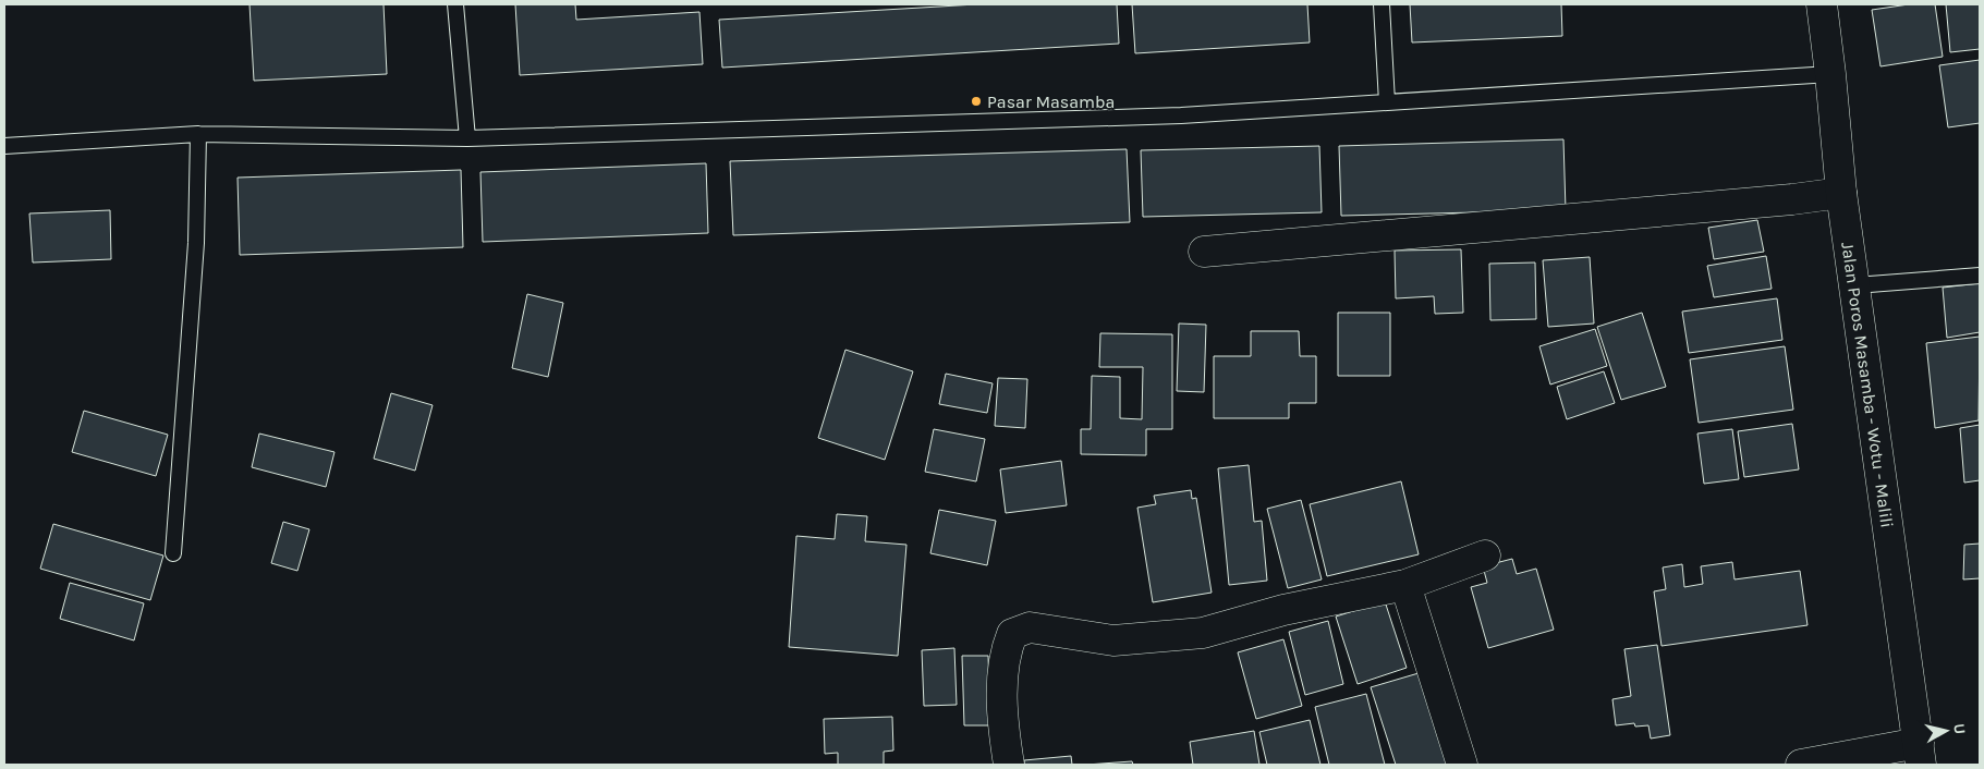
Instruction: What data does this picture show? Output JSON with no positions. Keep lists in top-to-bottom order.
{
  "streets": {
    "main road": ["Jalan Poros Masamba - Wotu - Malili"]
  },
  "places": ["Pasar Masamba"],
  "north": "right"
}
